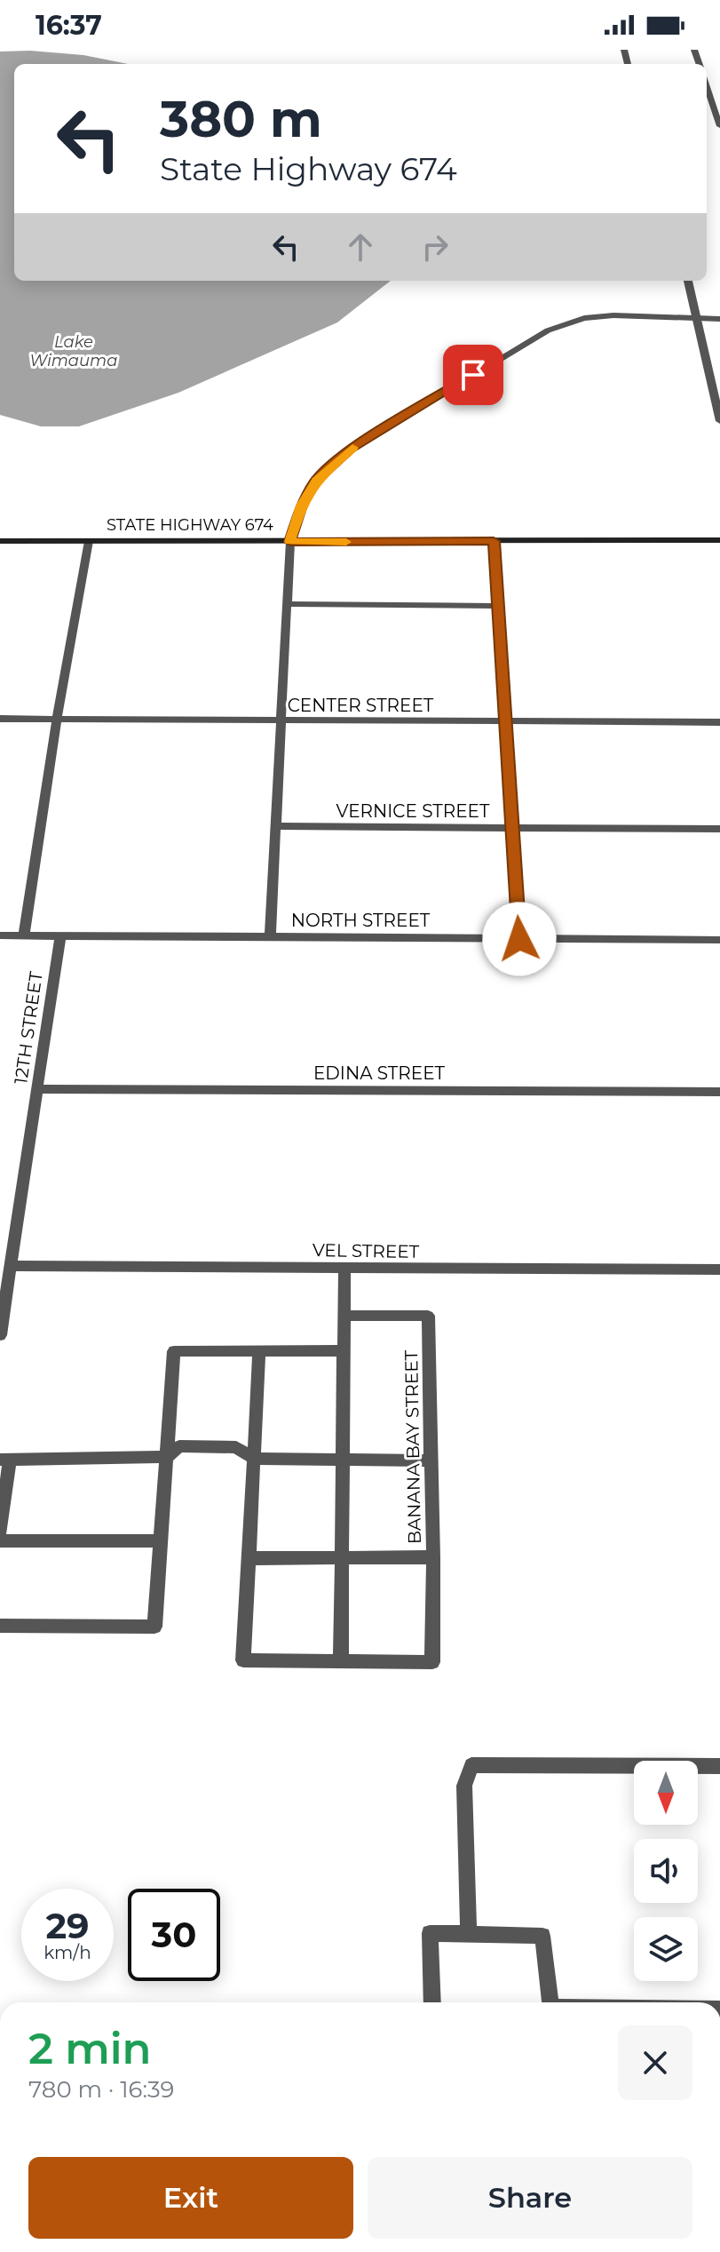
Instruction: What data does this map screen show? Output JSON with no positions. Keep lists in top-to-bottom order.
{
  "streets": {
    "main road": ["STATE HIGHWAY 674"],
    "street": [
      "CENTER STREET",
      "VERNICE STREET",
      "NORTH STREET",
      "12TH STREET",
      "EDINA STREET",
      "VEL STREET",
      "BANANA BAY STREET"
    ]
  },
  "crossings": [
    ["NORTH STREET", "12TH STREET"],
    ["12TH STREET", "EDINA STREET"],
    ["12TH STREET", "VEL STREET"]
  ],
  "water": ["Lake Wimauma"],
  "north": "bottom",
  "page": {
    "status": "16:37",
    "turn": ["380 m", "State Highway 674"],
    "speed": "29 km/h",
    "limit": "30",
    "heading": ["2 min", "780 m · 16:39"],
    "buttons": ["Exit", "Share"]
  }
}
